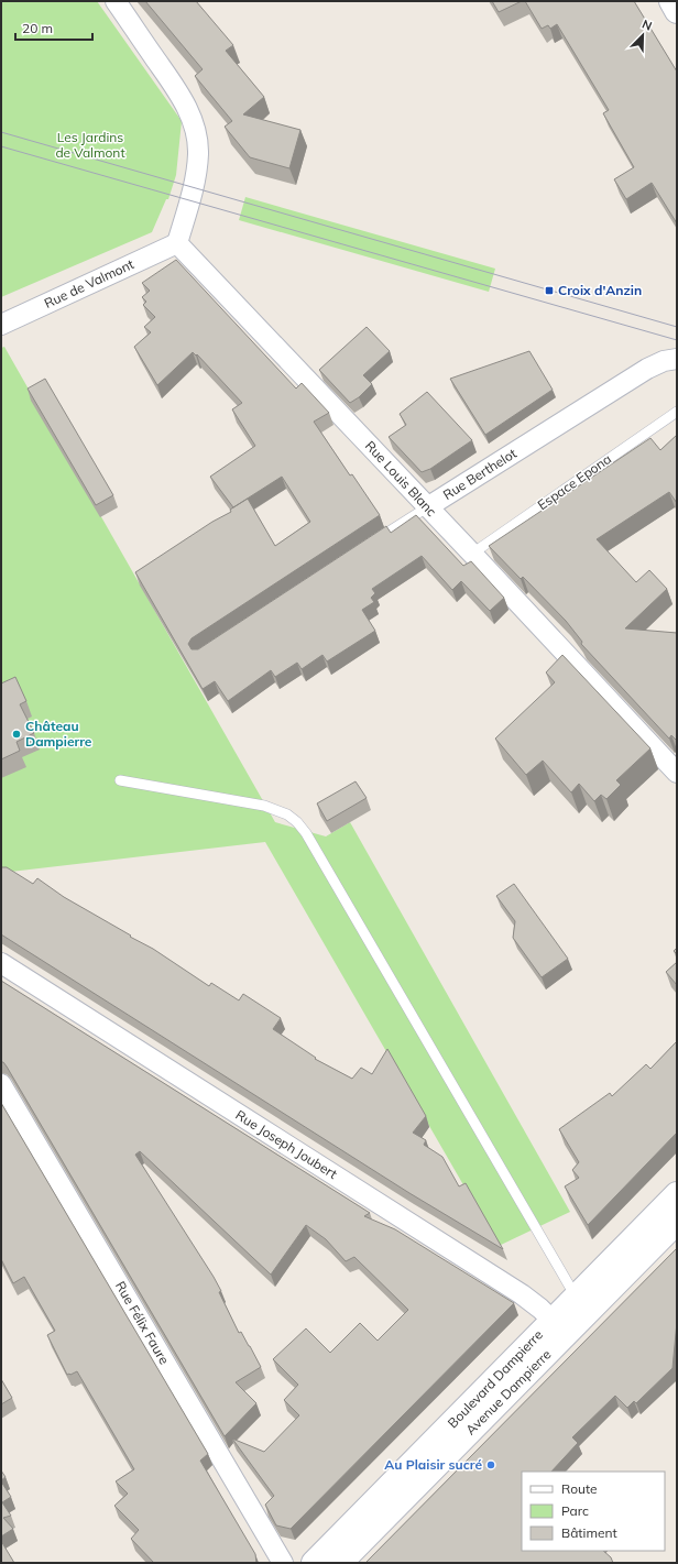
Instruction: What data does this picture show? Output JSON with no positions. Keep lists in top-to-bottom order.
{
  "streets": {
    "main road": ["Boulevard Dampierre", "Avenue Dampierre"],
    "street": [
      "Rue de Valmont",
      "Rue Berthelot",
      "Rue Louis Blanc",
      "Rue Joseph Joubert",
      "Rue Félix Faure"
    ],
    "lane": ["Espace Epona"]
  },
  "crossings": [
    ["Rue de Valmont", "Rue Louis Blanc"],
    ["Rue Berthelot", "Rue Louis Blanc"],
    ["Rue Louis Blanc", "Espace Epona"],
    ["Rue Joseph Joubert", "Boulevard Dampierre"],
    ["Rue Joseph Joubert", "Avenue Dampierre"],
    ["Boulevard Dampierre", "Avenue Dampierre"]
  ],
  "parks": ["Les Jardins de Valmont"],
  "places": {
    "transit": ["Croix d'Anzin"],
    "other": ["Château Dampierre", "Au Plaisir sucré"]
  },
  "legend": ["Route", "Parc", "Bâtiment"],
  "scale_bar": "20 m",
  "north": "top right"
}
